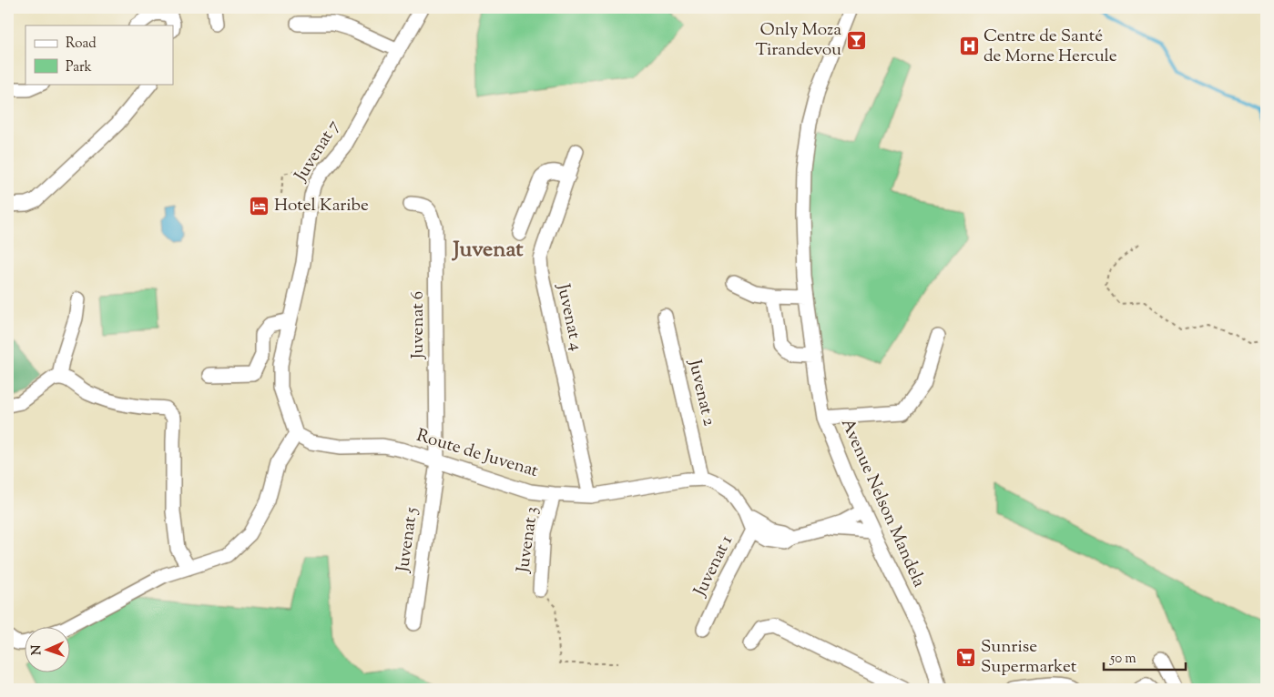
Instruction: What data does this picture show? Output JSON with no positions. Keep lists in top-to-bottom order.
{
  "streets": {
    "street": [
      "Juvenat 7",
      "Juvenat 4",
      "Juvenat 6",
      "Juvenat 2",
      "Route de Juvenat",
      "Avenue Nelson Mandela",
      "Juvenat 5",
      "Juvenat 3",
      "Juvenat 1"
    ]
  },
  "crossings": [
    ["Juvenat 7", "Route de Juvenat"],
    ["Juvenat 4", "Route de Juvenat"],
    ["Juvenat 6", "Route de Juvenat"],
    ["Juvenat 6", "Juvenat 5"],
    ["Juvenat 2", "Route de Juvenat"],
    ["Route de Juvenat", "Avenue Nelson Mandela"],
    ["Route de Juvenat", "Juvenat 5"],
    ["Route de Juvenat", "Juvenat 3"],
    ["Route de Juvenat", "Juvenat 1"]
  ],
  "districts": ["Juvenat"],
  "places": {
    "bar": ["Only Moza Tirandevou"],
    "hospital": ["Centre de Santé de Morne Hercule"],
    "hotel": ["Hotel Karibe"],
    "supermarket": ["Sunrise Supermarket"]
  },
  "legend": ["Road", "Park"],
  "scale_bar": "50 m",
  "north": "left"
}
